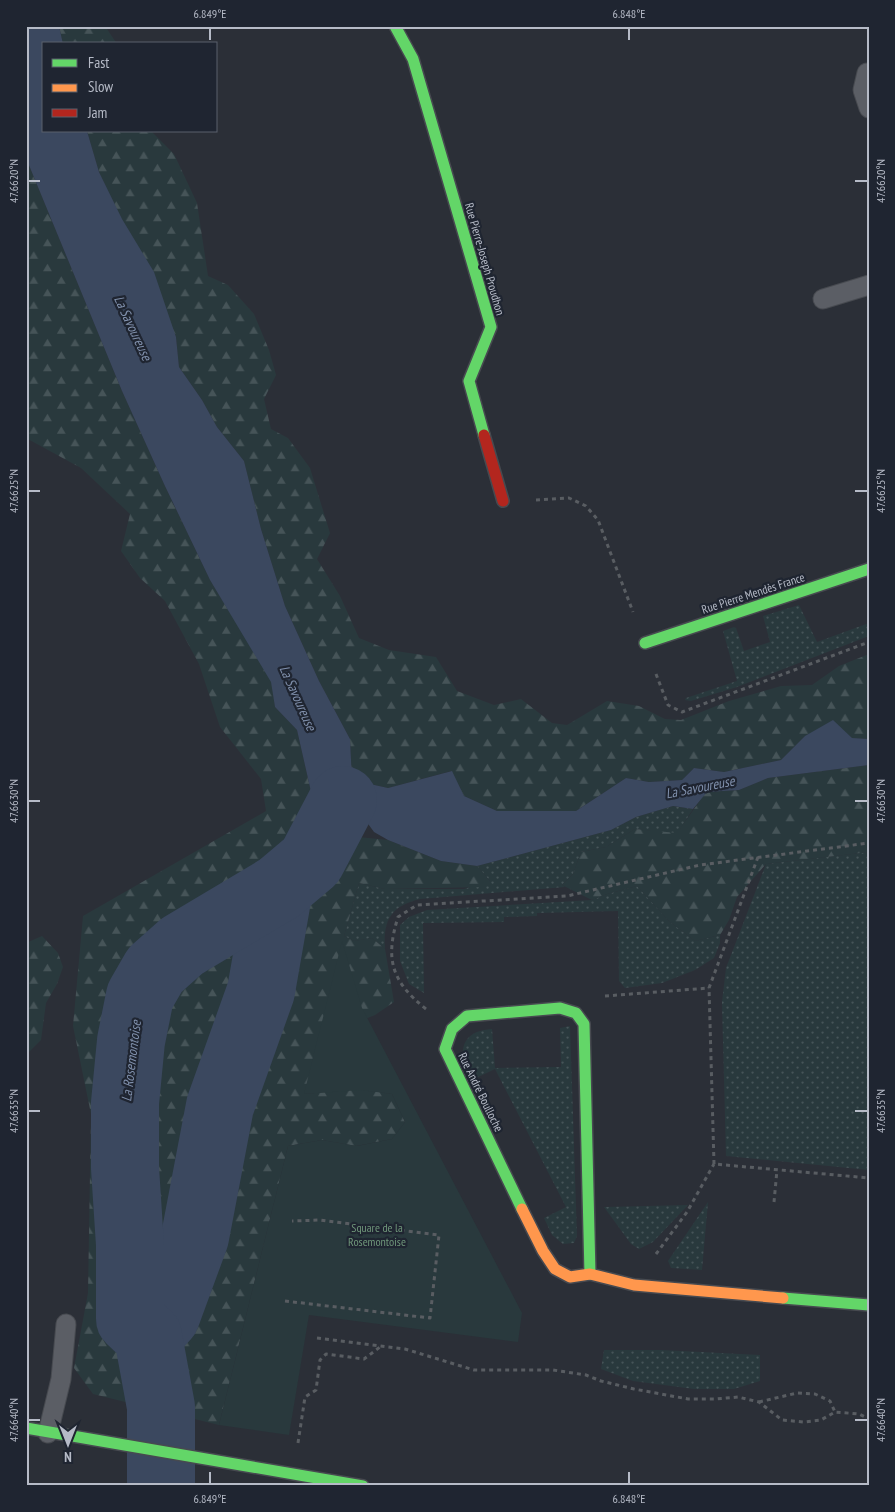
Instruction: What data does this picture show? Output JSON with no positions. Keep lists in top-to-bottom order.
{
  "streets": {
    "street": ["Rue Pierre-Joseph Proudhon", "Rue Pierre Mendès France", "Rue André Boulloche"]
  },
  "water": ["La Savoureuse", "La Rosemontoise"],
  "parks": ["Square de la Rosemontoise"],
  "legend": ["Fast", "Slow", "Jam"],
  "north": "bottom",
  "coordinates": [
    "6.849°E",
    "6.848°E",
    "47.6620°N",
    "47.6625°N",
    "47.6630°N",
    "47.6635°N",
    "47.6640°N"
  ]
}
